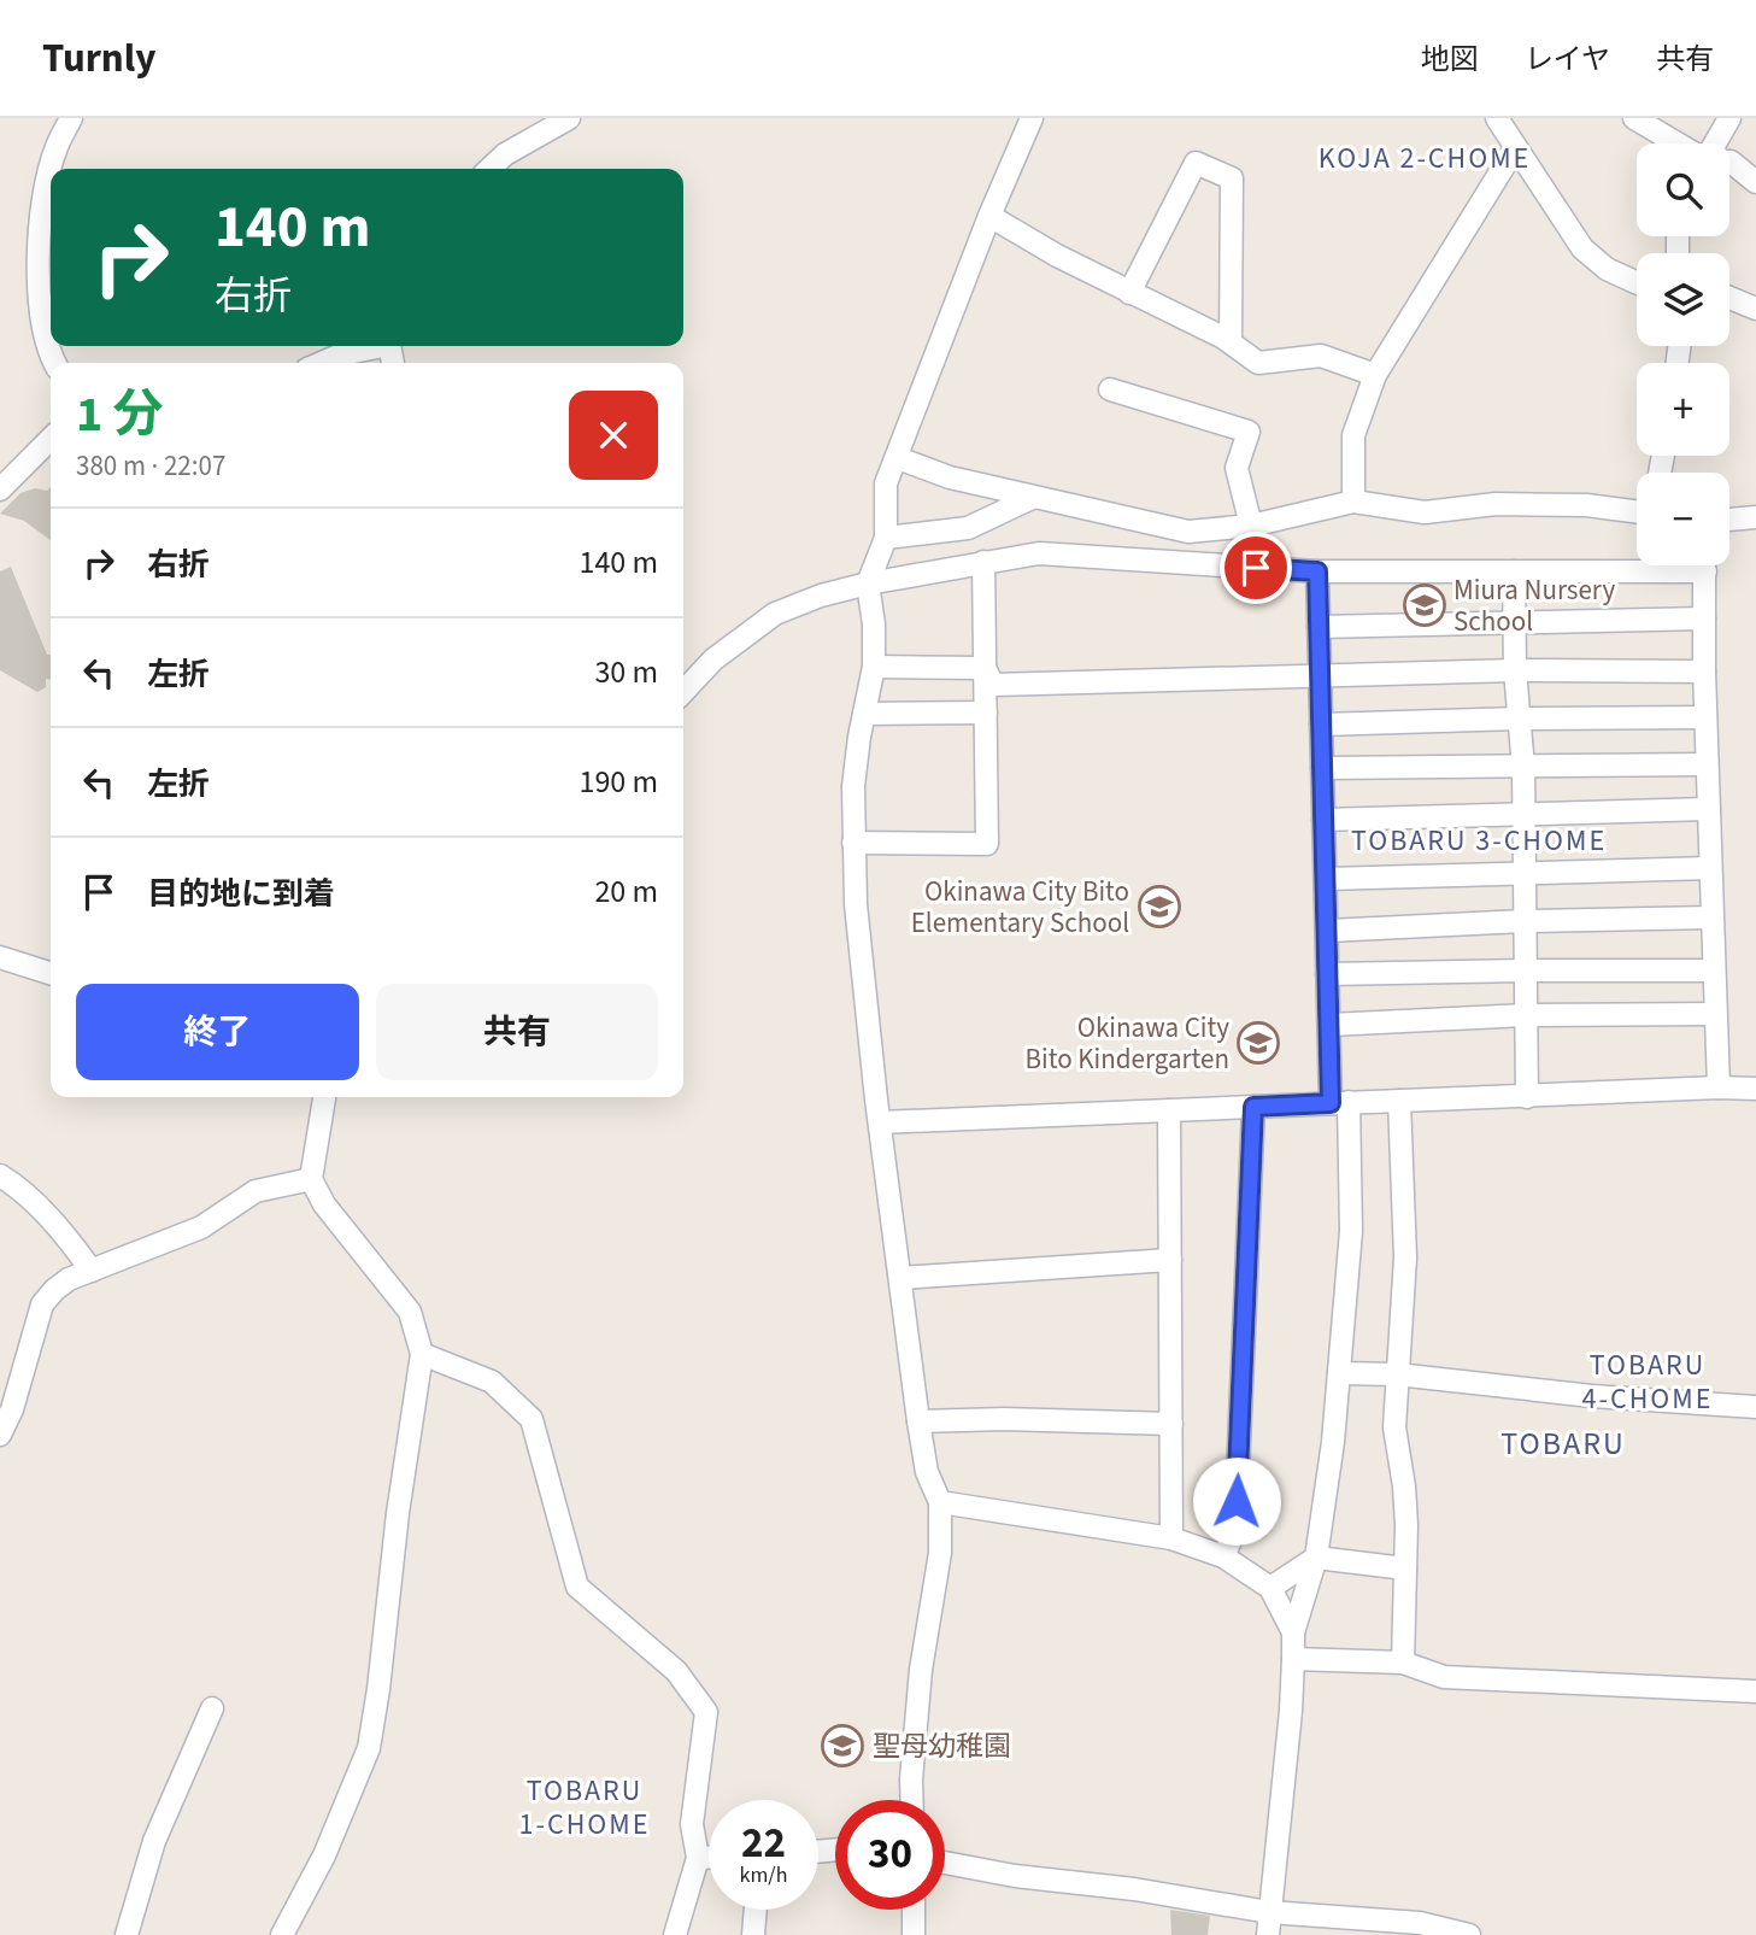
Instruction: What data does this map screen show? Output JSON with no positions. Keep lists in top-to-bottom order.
{
  "districts": [
    "KOJA 2-CHOME",
    "TOBARU 3-CHOME",
    "TOBARU 4-CHOME",
    "TOBARU",
    "TOBARU 1-CHOME"
  ],
  "places": {
    "school or university": [
      "Miura Nursery School",
      "Okinawa City Bito Elementary School",
      "Okinawa City Bito Kindergarten",
      "聖母幼稚園"
    ]
  },
  "page": {
    "header": "Turnly",
    "nav": ["地図", "レイヤ", "共有"],
    "map_buttons": ["+", "−"],
    "turn": ["140 m", "右折"],
    "heading": ["1 分", "380 m · 22:07"],
    "list": [
      {
        "name": "右折",
        "value": "140 m"
      },
      {
        "name": "左折",
        "value": "30 m"
      },
      {
        "name": "左折",
        "value": "190 m"
      },
      {
        "name": "目的地に到着",
        "value": "20 m"
      }
    ],
    "buttons": ["終了", "共有"],
    "speed": "22 km/h",
    "limit": "30"
  }
}
